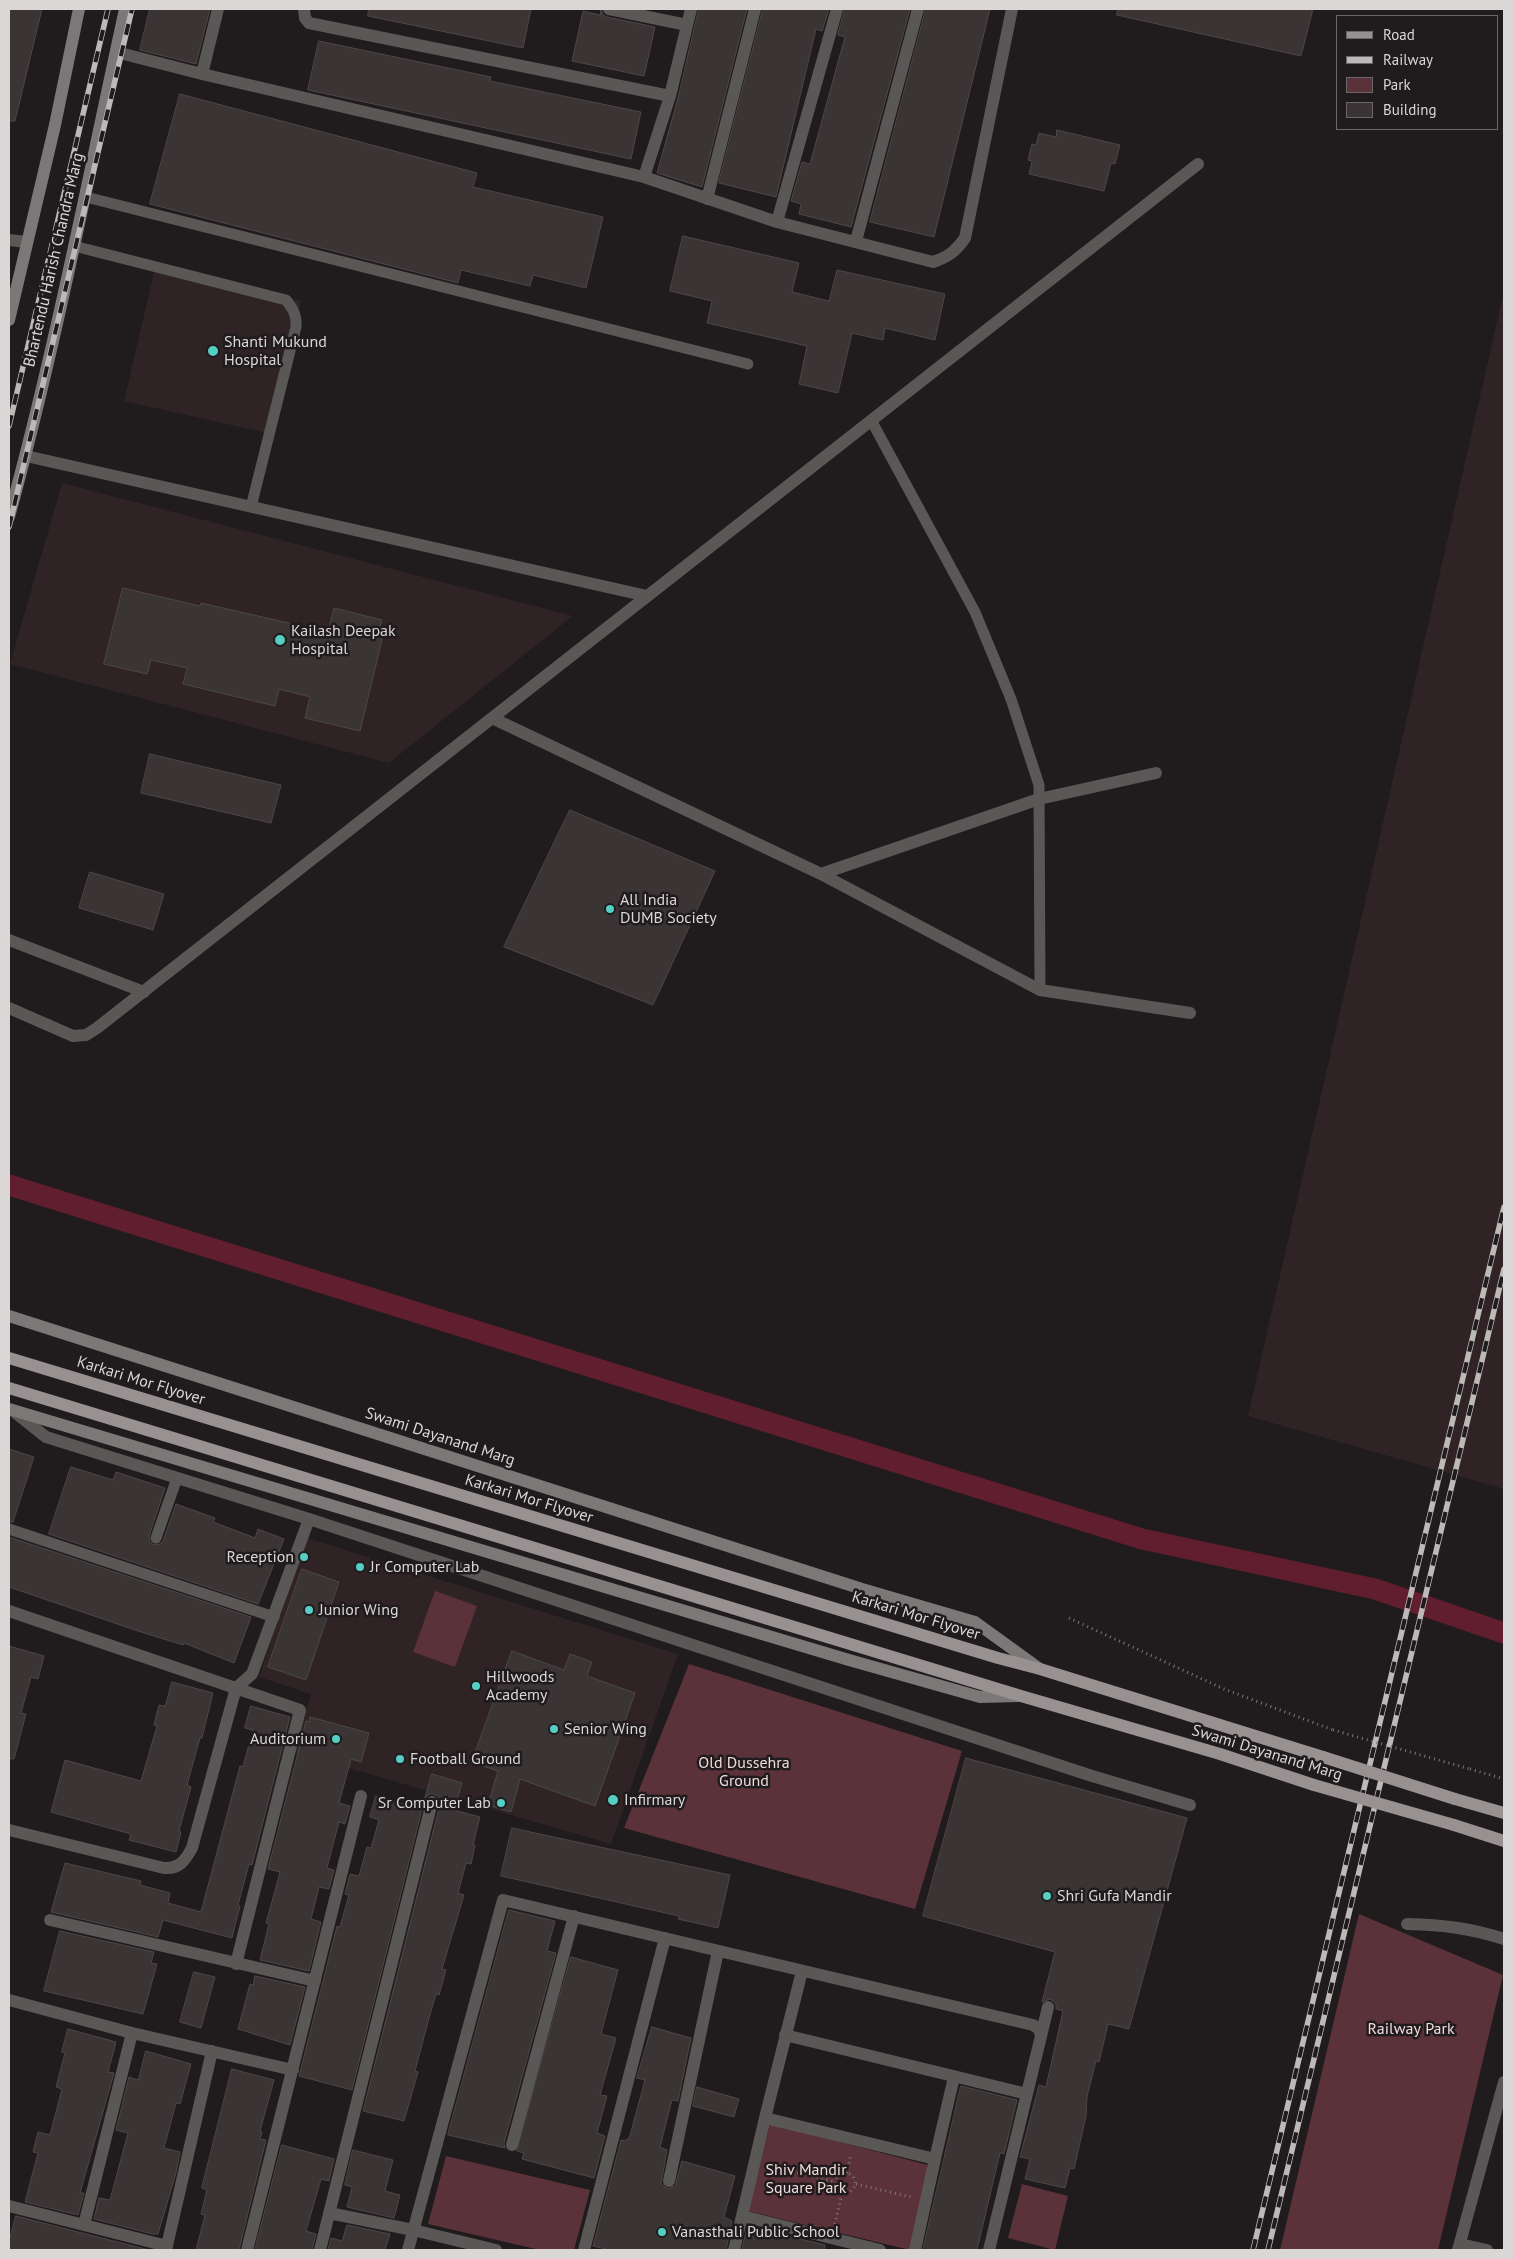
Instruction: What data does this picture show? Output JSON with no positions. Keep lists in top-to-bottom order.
{
  "streets": {
    "main road": ["Bhartendu Harish Chandra Marg", "Karkari Mor Flyover", "Swami Dayanand Marg"]
  },
  "crossings": [
    ["Karkari Mor Flyover", "Swami Dayanand Marg"]
  ],
  "parks": ["Old Dussehra Ground", "Railway Park", "Shiv Mandir Square Park"],
  "places": [
    "Shanti Mukund Hospital",
    "Kailash Deepak Hospital",
    "All India DUMB Society",
    "Reception",
    "Jr Computer Lab",
    "Junior Wing",
    "Hillwoods Academy",
    "Senior Wing",
    "Auditorium",
    "Football Ground",
    "Infirmary",
    "Sr Computer Lab",
    "Shri Gufa Mandir",
    "Vanasthali Public School"
  ],
  "legend": [
    "Road",
    "Railway",
    "Park",
    "Building"
  ]
}
